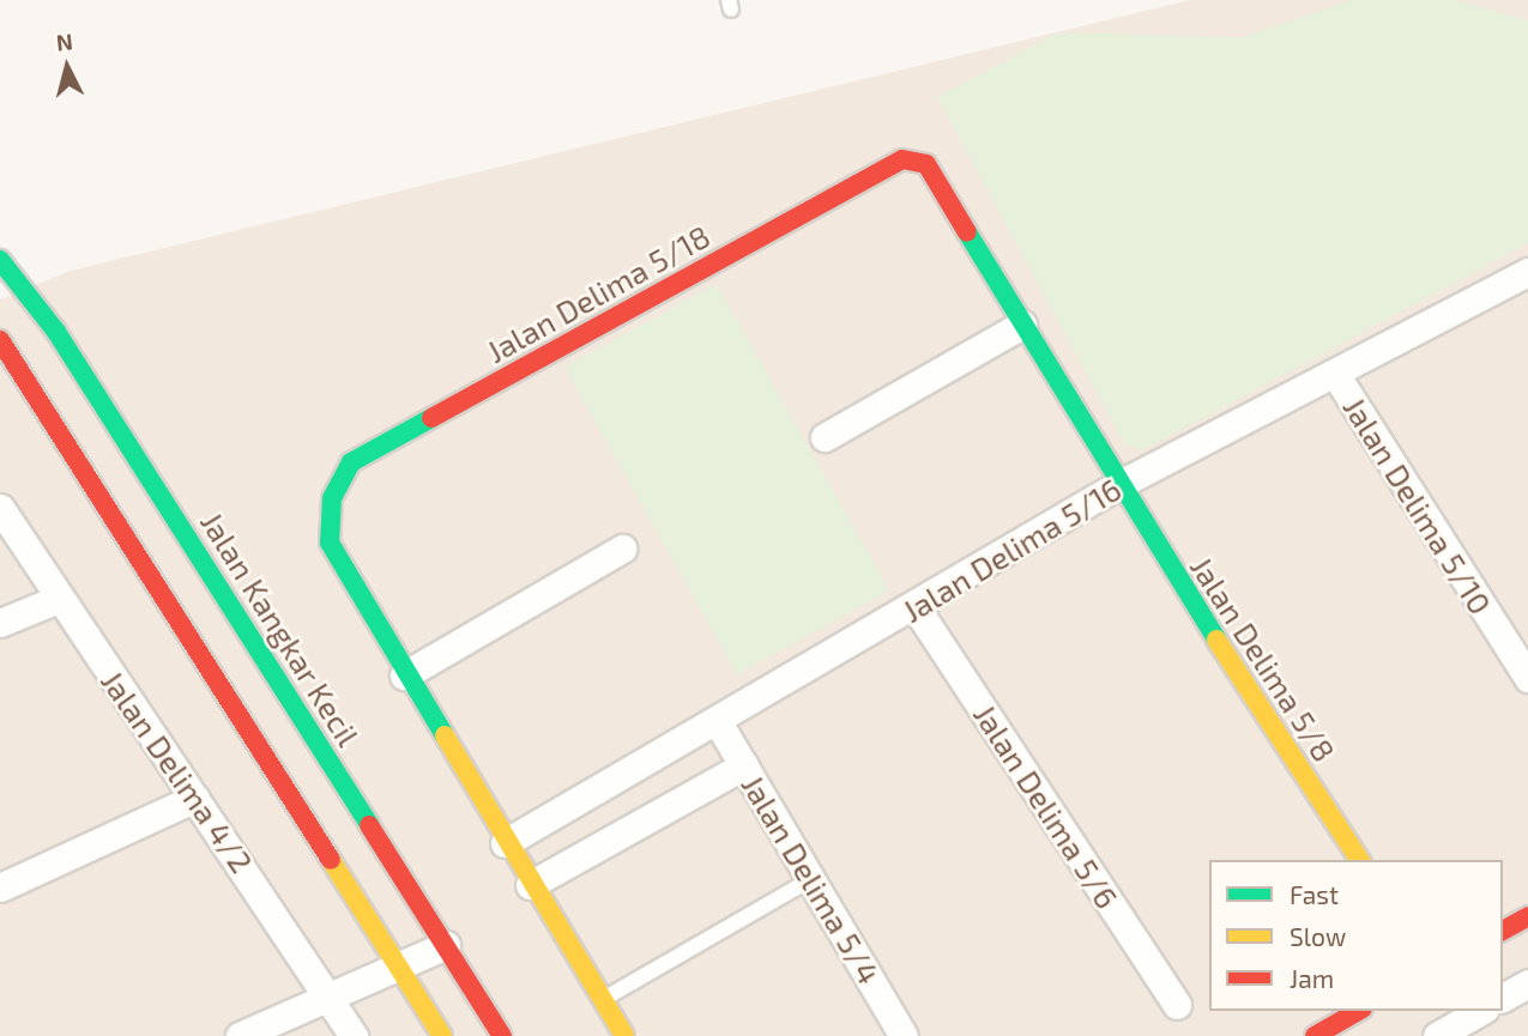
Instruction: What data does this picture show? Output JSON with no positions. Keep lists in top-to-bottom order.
{
  "streets": {
    "street": [
      "Jalan Delima 5/18",
      "Jalan Delima 5/10",
      "Jalan Delima 5/16",
      "Jalan Kangkar Kecil",
      "Jalan Delima 5/8",
      "Jalan Delima 4/2",
      "Jalan Delima 5/6",
      "Jalan Delima 5/4"
    ]
  },
  "crossings": [
    ["Jalan Delima 5/18", "Jalan Delima 5/16"],
    ["Jalan Delima 5/18", "Jalan Delima 5/8"],
    ["Jalan Delima 5/10", "Jalan Delima 5/16"],
    ["Jalan Delima 5/16", "Jalan Delima 5/8"],
    ["Jalan Delima 5/16", "Jalan Delima 5/6"],
    ["Jalan Delima 5/16", "Jalan Delima 5/4"]
  ],
  "legend": ["Fast", "Slow", "Jam"],
  "north": "top"
}
